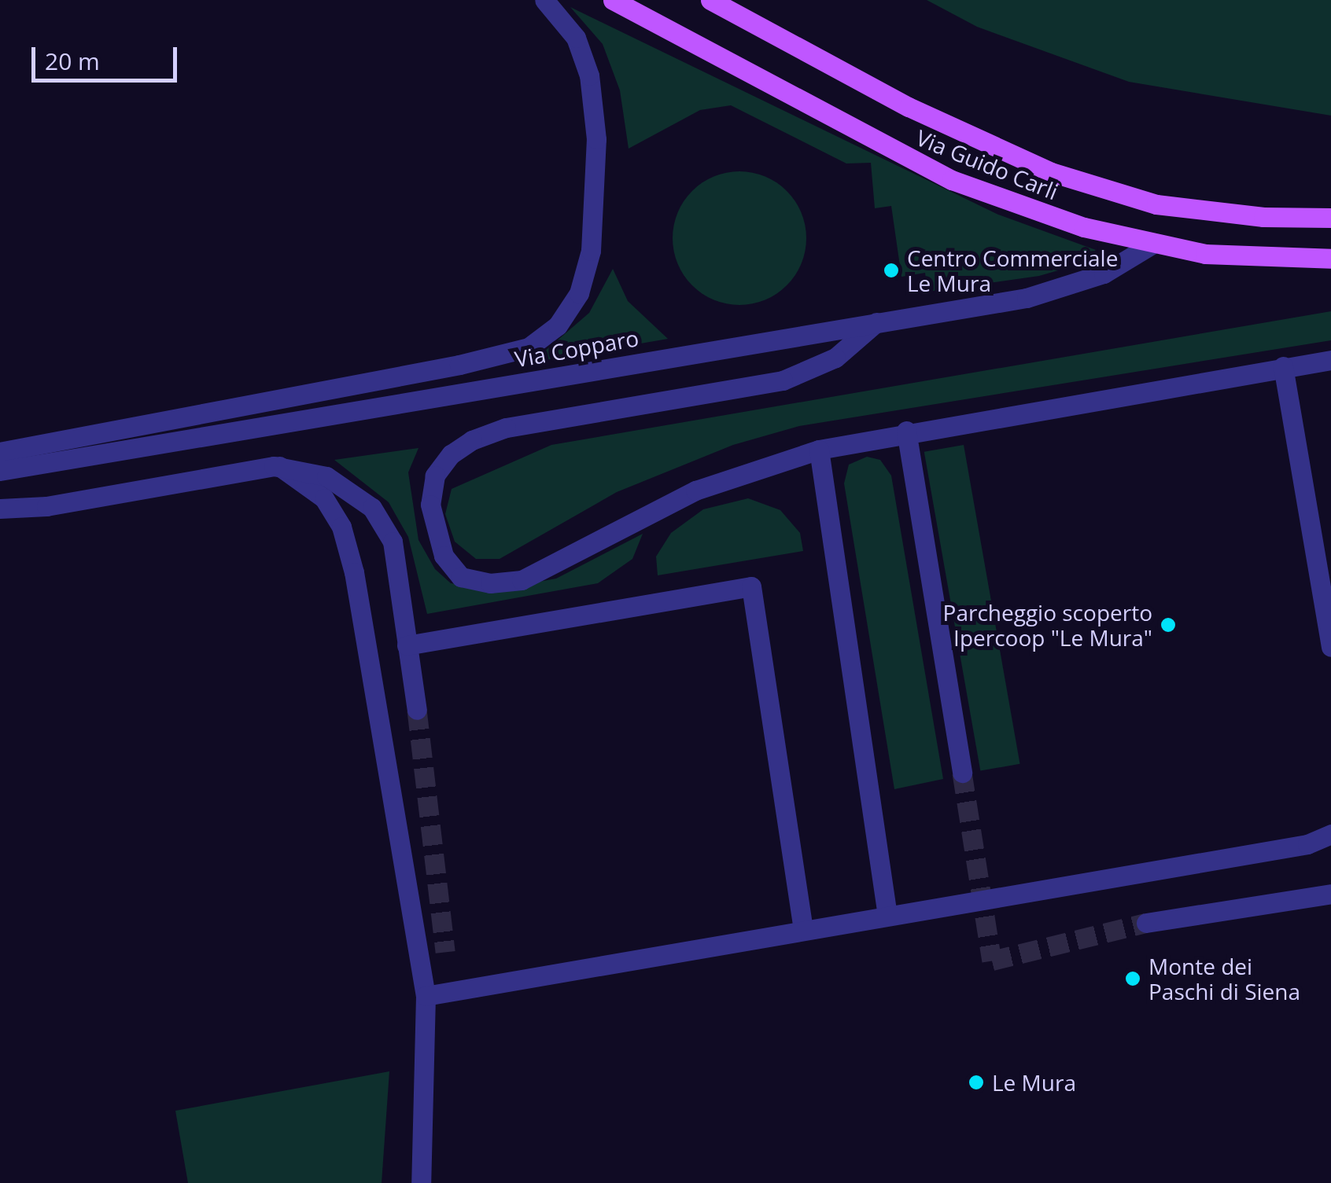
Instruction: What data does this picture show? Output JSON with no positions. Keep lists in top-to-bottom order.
{
  "streets": {
    "main road": ["Via Guido Carli"],
    "street": ["Via Copparo"]
  },
  "crossings": [
    ["Via Guido Carli", "Via Copparo"]
  ],
  "places": [
    "Centro Commerciale Le Mura",
    "Parcheggio scoperto Ipercoop \"Le Mura\"",
    "Monte dei Paschi di Siena",
    "Le Mura"
  ],
  "scale_bar": "20 m"
}
